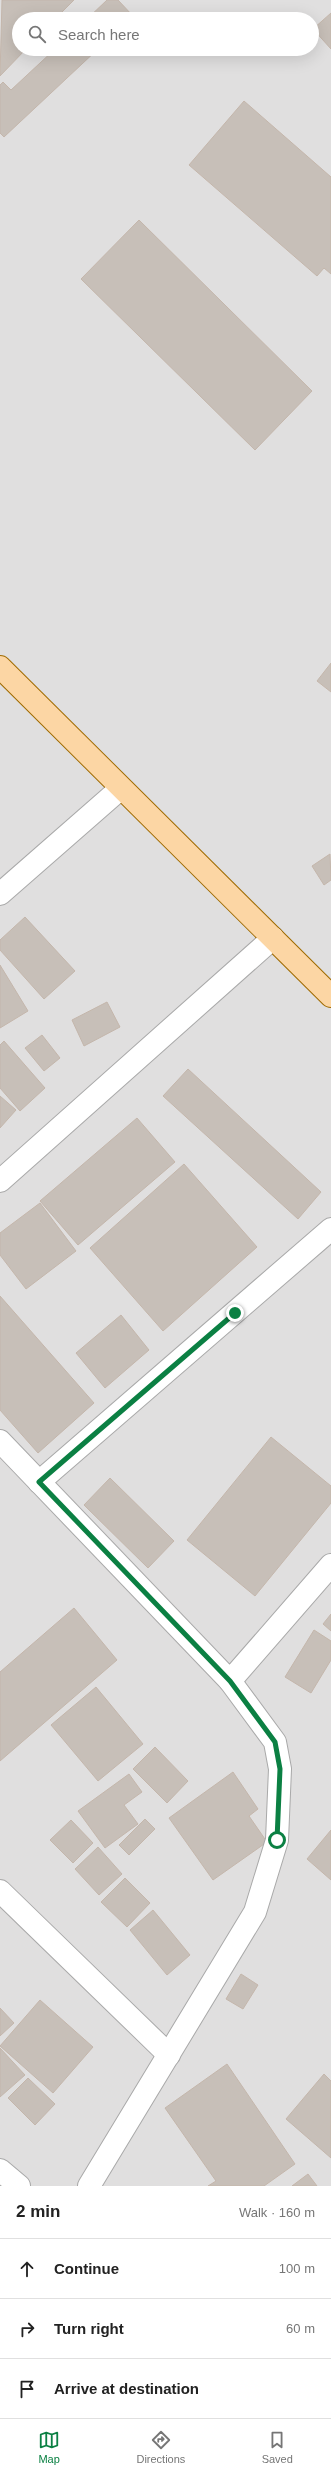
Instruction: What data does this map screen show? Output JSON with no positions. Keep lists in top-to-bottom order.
{
  "page": {
    "search": "Search here",
    "heading": ["2 min", "Walk · 160 m"],
    "list": [
      ["Continue", "100 m"],
      ["Turn right", "60 m"],
      "Arrive at destination"
    ],
    "nav": ["Map", "Directions", "Saved"]
  }
}
